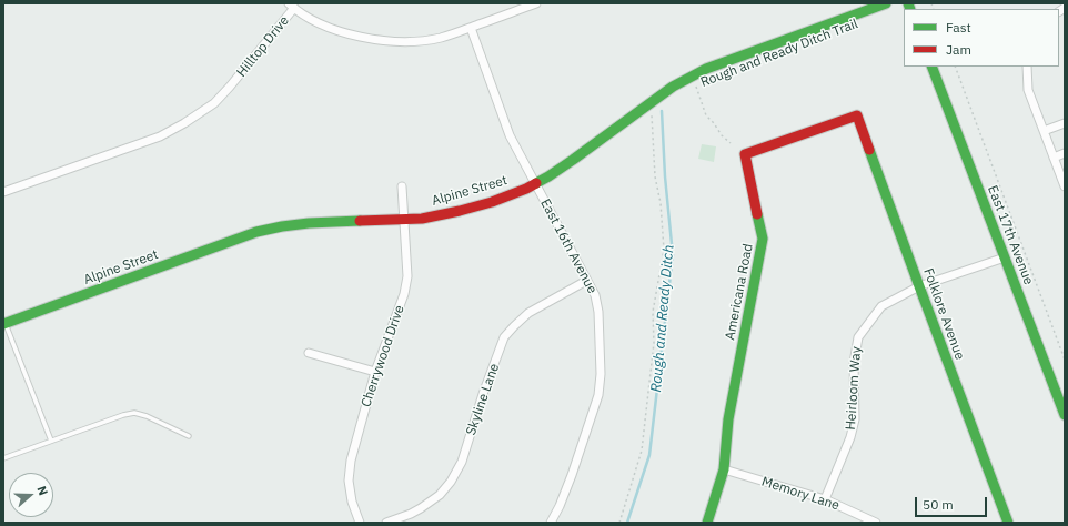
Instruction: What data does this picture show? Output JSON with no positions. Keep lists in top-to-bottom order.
{
  "streets": {
    "street": [
      "Hilltop Drive",
      "Alpine Street",
      "East 17th Avenue",
      "East 16th Avenue",
      "Americana Road",
      "Folklore Avenue",
      "Cherrywood Drive",
      "Heirloom Way",
      "Skyline Lane",
      "Memory Lane"
    ]
  },
  "crossings": [
    ["Hilltop Drive", "East 16th Avenue"],
    ["Alpine Street", "East 16th Avenue"],
    ["Alpine Street", "Cherrywood Drive"],
    ["East 17th Avenue", "Heirloom Way"],
    ["East 16th Avenue", "Skyline Lane"],
    ["Americana Road", "Folklore Avenue"],
    ["Americana Road", "Memory Lane"],
    ["Folklore Avenue", "Heirloom Way"],
    ["Heirloom Way", "Memory Lane"]
  ],
  "water": ["Rough and Ready Ditch"],
  "legend": ["Fast", "Jam"],
  "scale_bar": "50 m",
  "north": "right"
}
